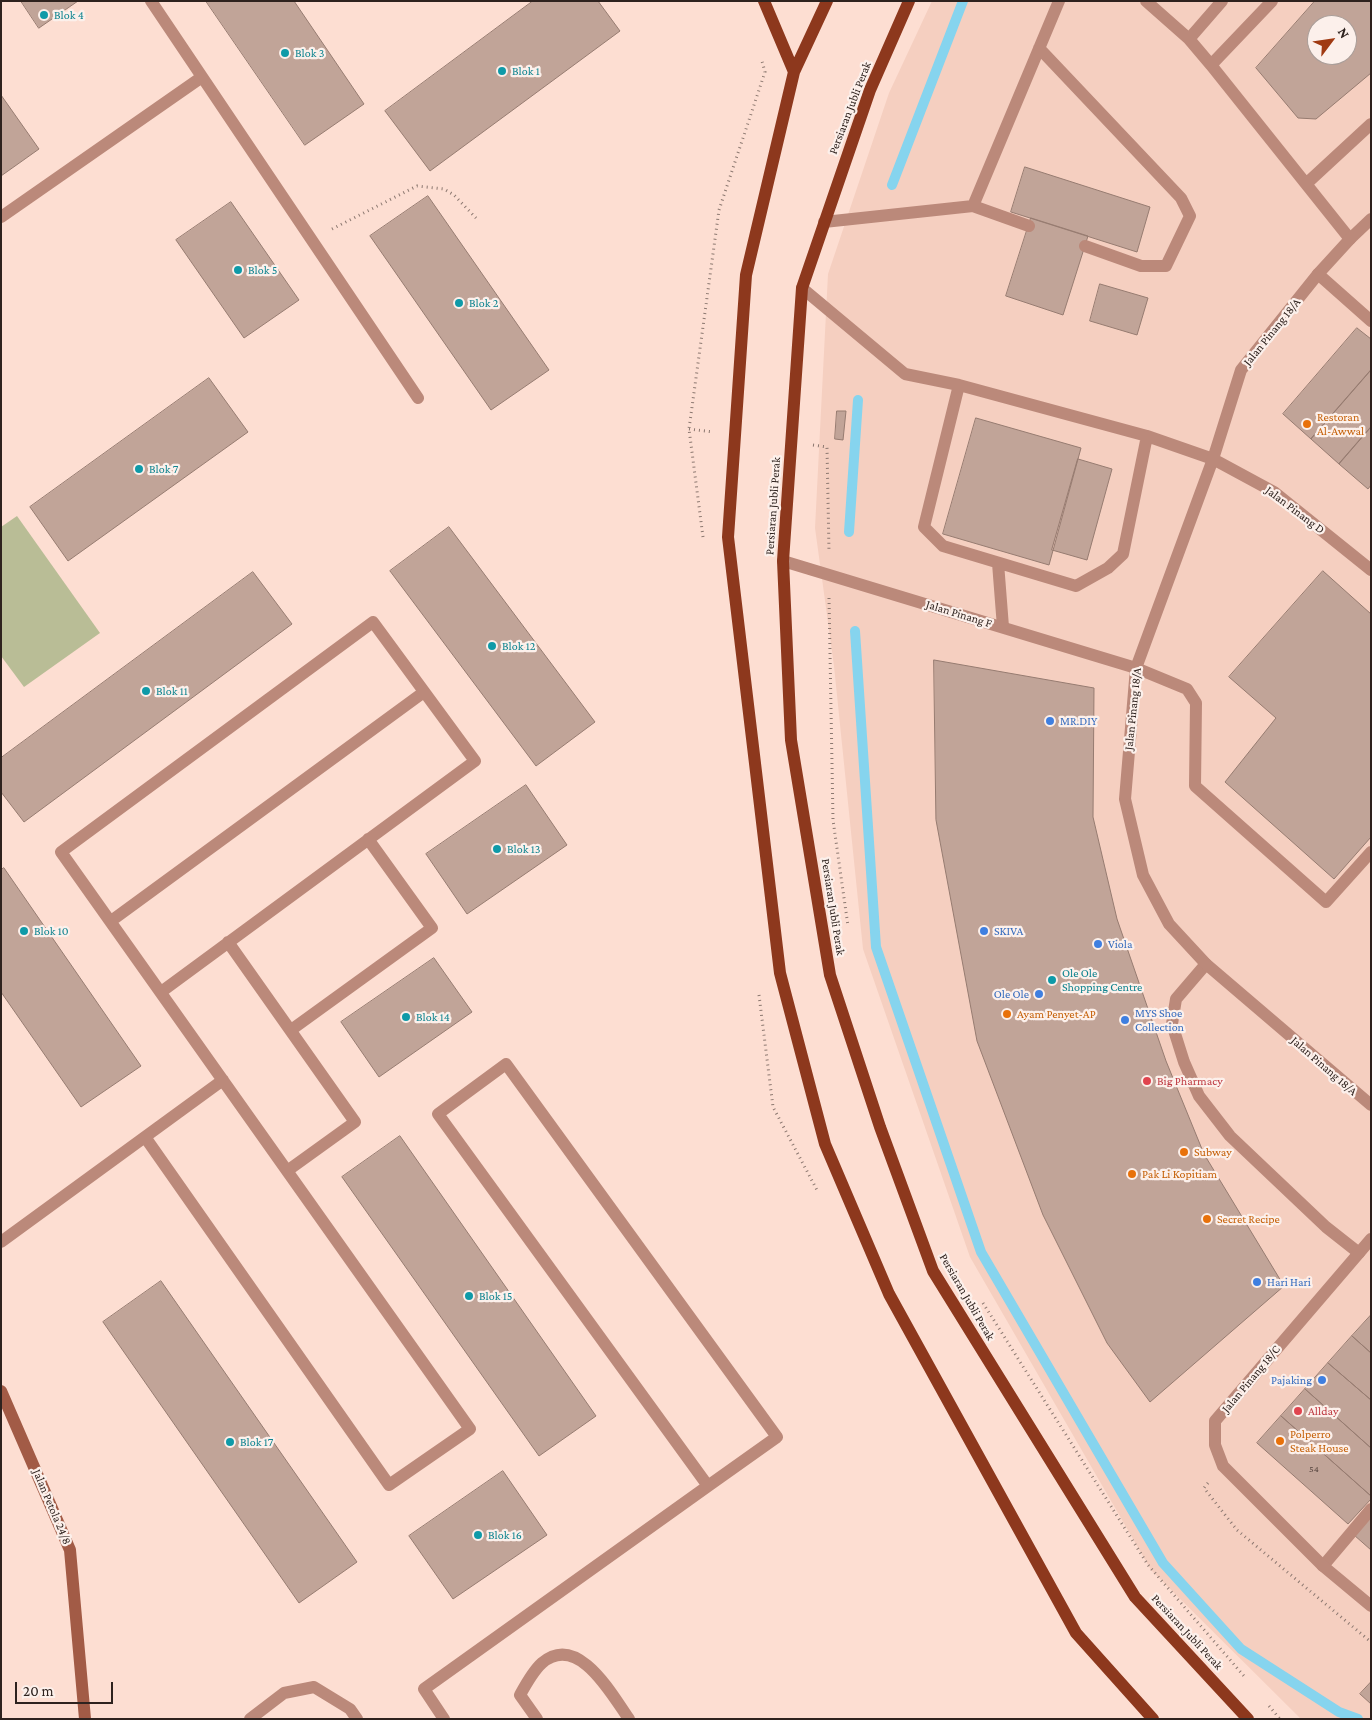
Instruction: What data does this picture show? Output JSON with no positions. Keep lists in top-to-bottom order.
{
  "streets": {
    "main road": ["Persiaran Jubli Perak"],
    "street": [
      "Jalan Pinang 18/A",
      "Jalan Pinang D",
      "Jalan Pinang F",
      "Jalan Pinang 18/C",
      "Jalan Petola 24/8"
    ]
  },
  "crossings": [
    ["Persiaran Jubli Perak", "Jalan Pinang D"],
    ["Persiaran Jubli Perak", "Jalan Pinang F"],
    ["Jalan Pinang 18/A", "Jalan Pinang D"],
    ["Jalan Pinang 18/A", "Jalan Pinang F"]
  ],
  "places": [
    "Blok 4",
    "Blok 3",
    "Blok 1",
    "Blok 5",
    "Blok 2",
    "Restoran Al-Awwal",
    "Blok 7",
    "Blok 12",
    "Blok 11",
    "MR.DIY",
    "Blok 13",
    "Blok 10",
    "SKIVA",
    "Viola",
    "Ole Ole Shopping Centre",
    "Ole Ole",
    "Ayam Penyet-AP",
    "Blok 14",
    "MYS Shoe Collection",
    "Big Pharmacy",
    "Subway",
    "Pak Li Kopitiam",
    "Secret Recipe",
    "Hari Hari",
    "Blok 15",
    "Pajaking",
    "Allday",
    "Polperro Steak House",
    "Blok 17",
    "Blok 16"
  ],
  "house_numbers": ["54"],
  "scale_bar": "20 m",
  "north": "top right"
}
